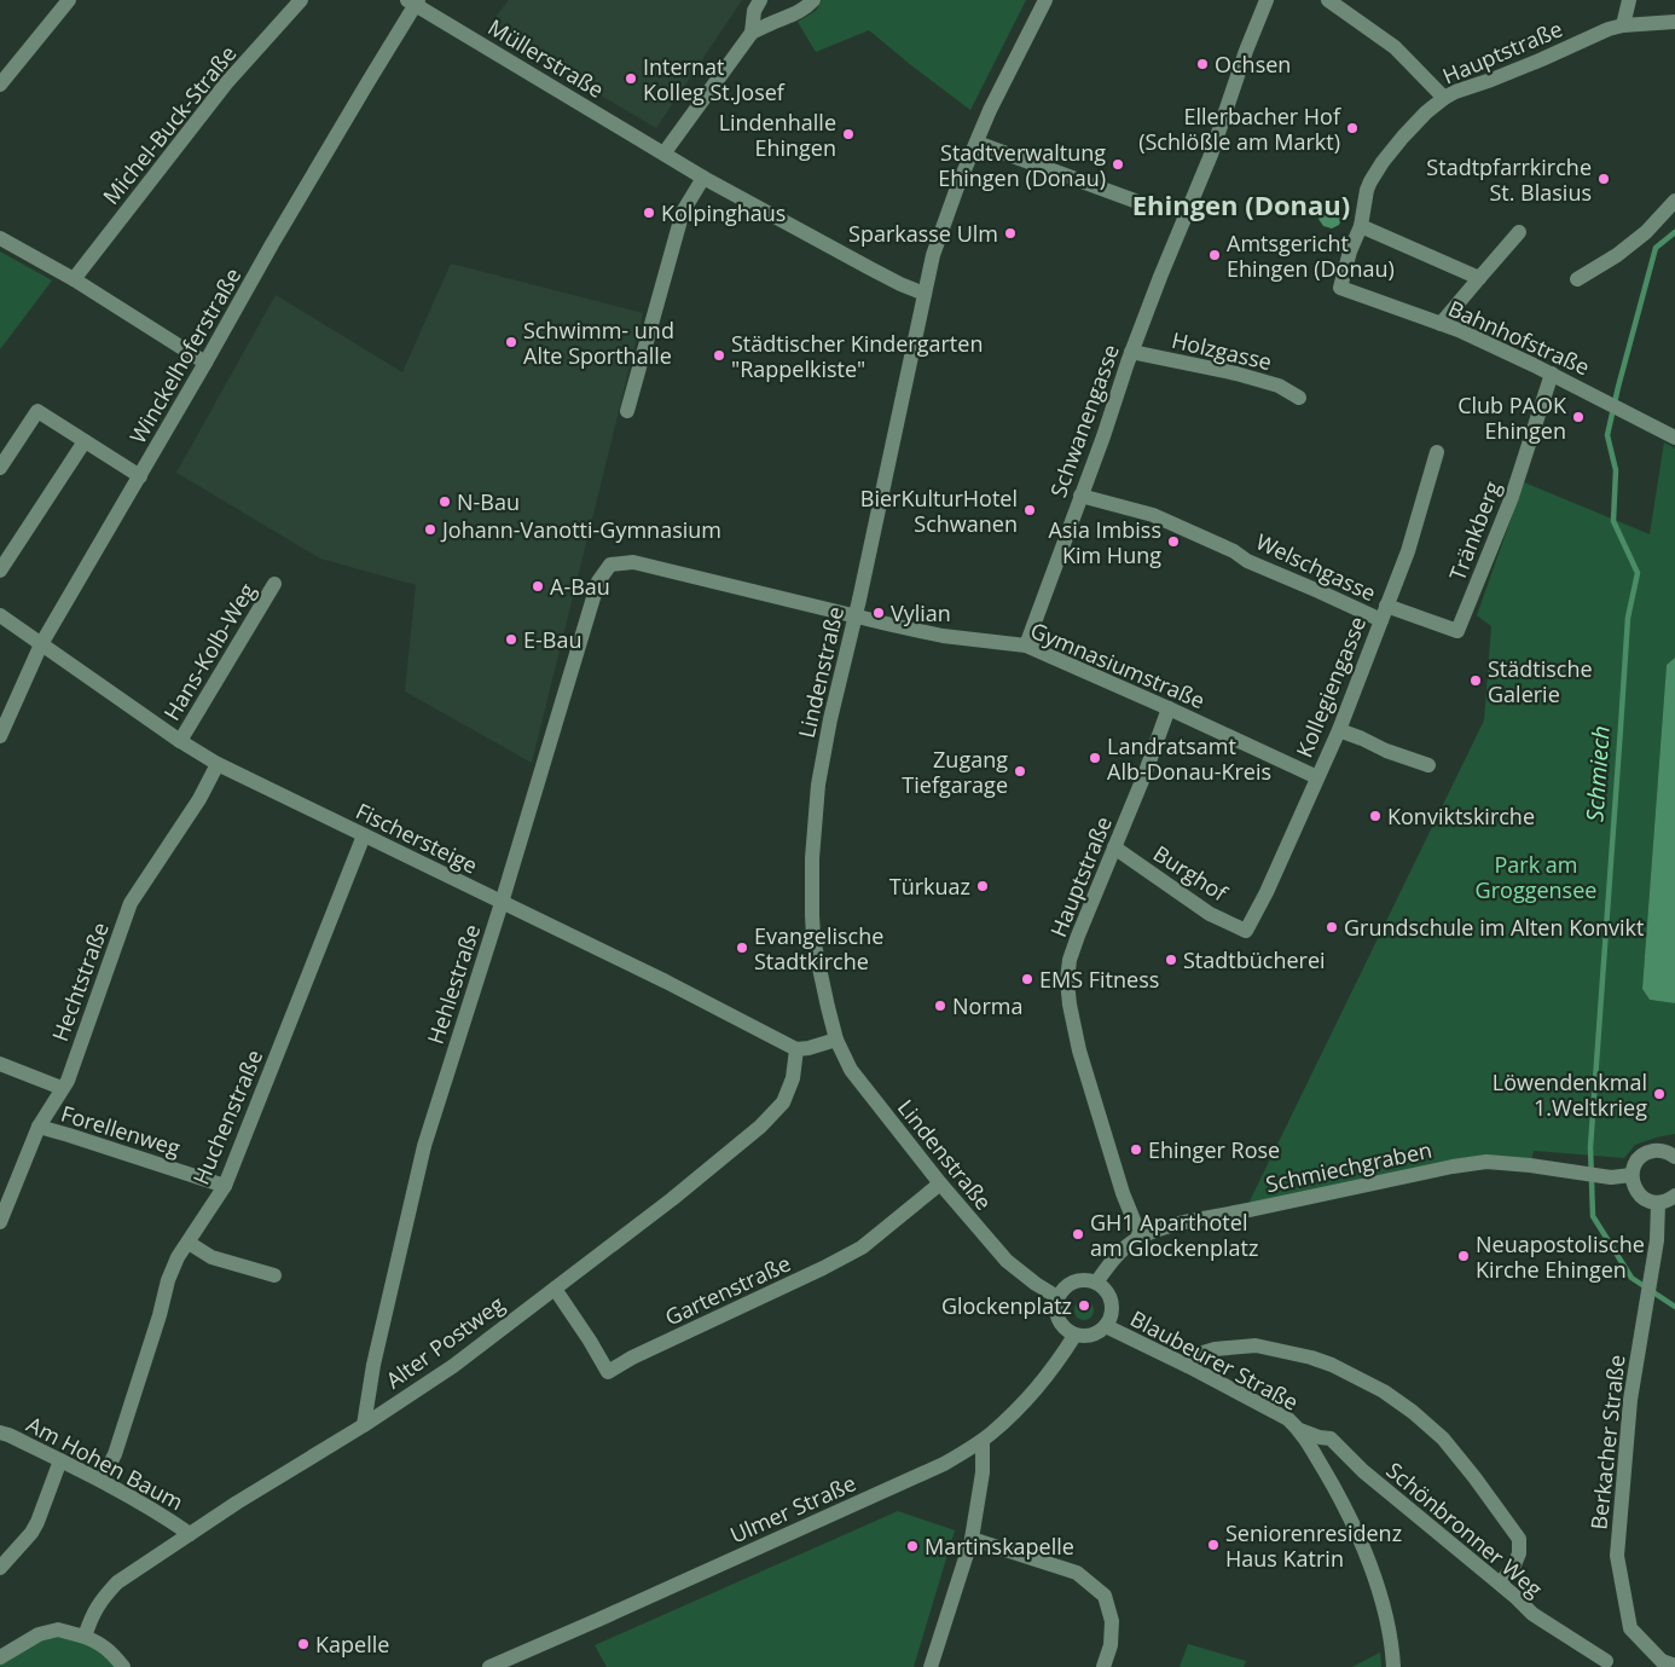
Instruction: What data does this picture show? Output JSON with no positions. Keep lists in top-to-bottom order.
{
  "streets": {
    "street": [
      "Hauptstraße",
      "Müllerstraße",
      "Michel-Buck-Straße",
      "Bahnhofstraße",
      "Holzgasse",
      "Winckelhoferstraße",
      "Schwanengasse",
      "Tränkberg",
      "Welschgasse",
      "Hans-Kolb-Weg",
      "Gymnasiumstraße",
      "Lindenstraße",
      "Kollegiengasse",
      "Fischersteige",
      "Burghof",
      "Hechtstraße",
      "Hehlestraße",
      "Huchenstraße",
      "Forellenweg",
      "Schmiechgraben",
      "Gartenstraße",
      "Alter Postweg",
      "Blaubeurer Straße",
      "Berkacher Straße",
      "Am Hohen Baum",
      "Ulmer Straße",
      "Schönbronner Weg"
    ]
  },
  "crossings": [
    ["Hauptstraße", "Bahnhofstraße"],
    ["Hauptstraße", "Gymnasiumstraße"],
    ["Hauptstraße", "Burghof"],
    ["Hauptstraße", "Schmiechgraben"],
    ["Müllerstraße", "Winckelhoferstraße"],
    ["Müllerstraße", "Lindenstraße"],
    ["Bahnhofstraße", "Tränkberg"],
    ["Holzgasse", "Schwanengasse"],
    ["Winckelhoferstraße", "Fischersteige"],
    ["Schwanengasse", "Welschgasse"],
    ["Schwanengasse", "Gymnasiumstraße"],
    ["Tränkberg", "Welschgasse"],
    ["Tränkberg", "Kollegiengasse"],
    ["Welschgasse", "Kollegiengasse"],
    ["Hans-Kolb-Weg", "Fischersteige"],
    ["Gymnasiumstraße", "Lindenstraße"],
    ["Gymnasiumstraße", "Kollegiengasse"],
    ["Gymnasiumstraße", "Hehlestraße"],
    ["Lindenstraße", "Schmiechgraben"],
    ["Lindenstraße", "Gartenstraße"],
    ["Lindenstraße", "Blaubeurer Straße"],
    ["Lindenstraße", "Ulmer Straße"],
    ["Kollegiengasse", "Burghof"],
    ["Fischersteige", "Hechtstraße"],
    ["Fischersteige", "Hehlestraße"],
    ["Fischersteige", "Huchenstraße"],
    ["Fischersteige", "Alter Postweg"],
    ["Hechtstraße", "Forellenweg"],
    ["Hehlestraße", "Alter Postweg"],
    ["Huchenstraße", "Forellenweg"],
    ["Huchenstraße", "Am Hohen Baum"],
    ["Schmiechgraben", "Blaubeurer Straße"],
    ["Schmiechgraben", "Ulmer Straße"],
    ["Gartenstraße", "Alter Postweg"],
    ["Alter Postweg", "Am Hohen Baum"],
    ["Blaubeurer Straße", "Ulmer Straße"],
    ["Blaubeurer Straße", "Schönbronner Weg"]
  ],
  "districts": ["Ehingen (Donau)"],
  "water": ["Schmiech"],
  "parks": ["Park am Groggensee"],
  "places": [
    "Ochsen",
    "Internat Kolleg St.Josef",
    "Ellerbacher Hof (Schlößle am Markt)",
    "Lindenhalle Ehingen",
    "Stadtverwaltung Ehingen (Donau)",
    "Stadtpfarrkirche St. Blasius",
    "Kolpinghaus",
    "Sparkasse Ulm",
    "Amtsgericht Ehingen (Donau)",
    "Schwimm- und Alte Sporthalle",
    "Städtischer Kindergarten \"Rappelkiste\"",
    "Club PAOK Ehingen",
    "N-Bau",
    "BierKulturHotel Schwanen",
    "Johann-Vanotti-Gymnasium",
    "Asia Imbiss Kim Hung",
    "A-Bau",
    "Vylian",
    "E-Bau",
    "Städtische Galerie",
    "Landratsamt Alb-Donau-Kreis",
    "Zugang Tiefgarage",
    "Konviktskirche",
    "Türkuaz",
    "Grundschule im Alten Konvikt",
    "Evangelische Stadtkirche",
    "Stadtbücherei",
    "EMS Fitness",
    "Norma",
    "Löwendenkmal 1.Weltkrieg",
    "Ehinger Rose",
    "GH1 Aparthotel am Glockenplatz",
    "Neuapostolische Kirche Ehingen",
    "Glockenplatz",
    "Seniorenresidenz Haus Katrin",
    "Martinskapelle",
    "Kapelle"
  ]
}
